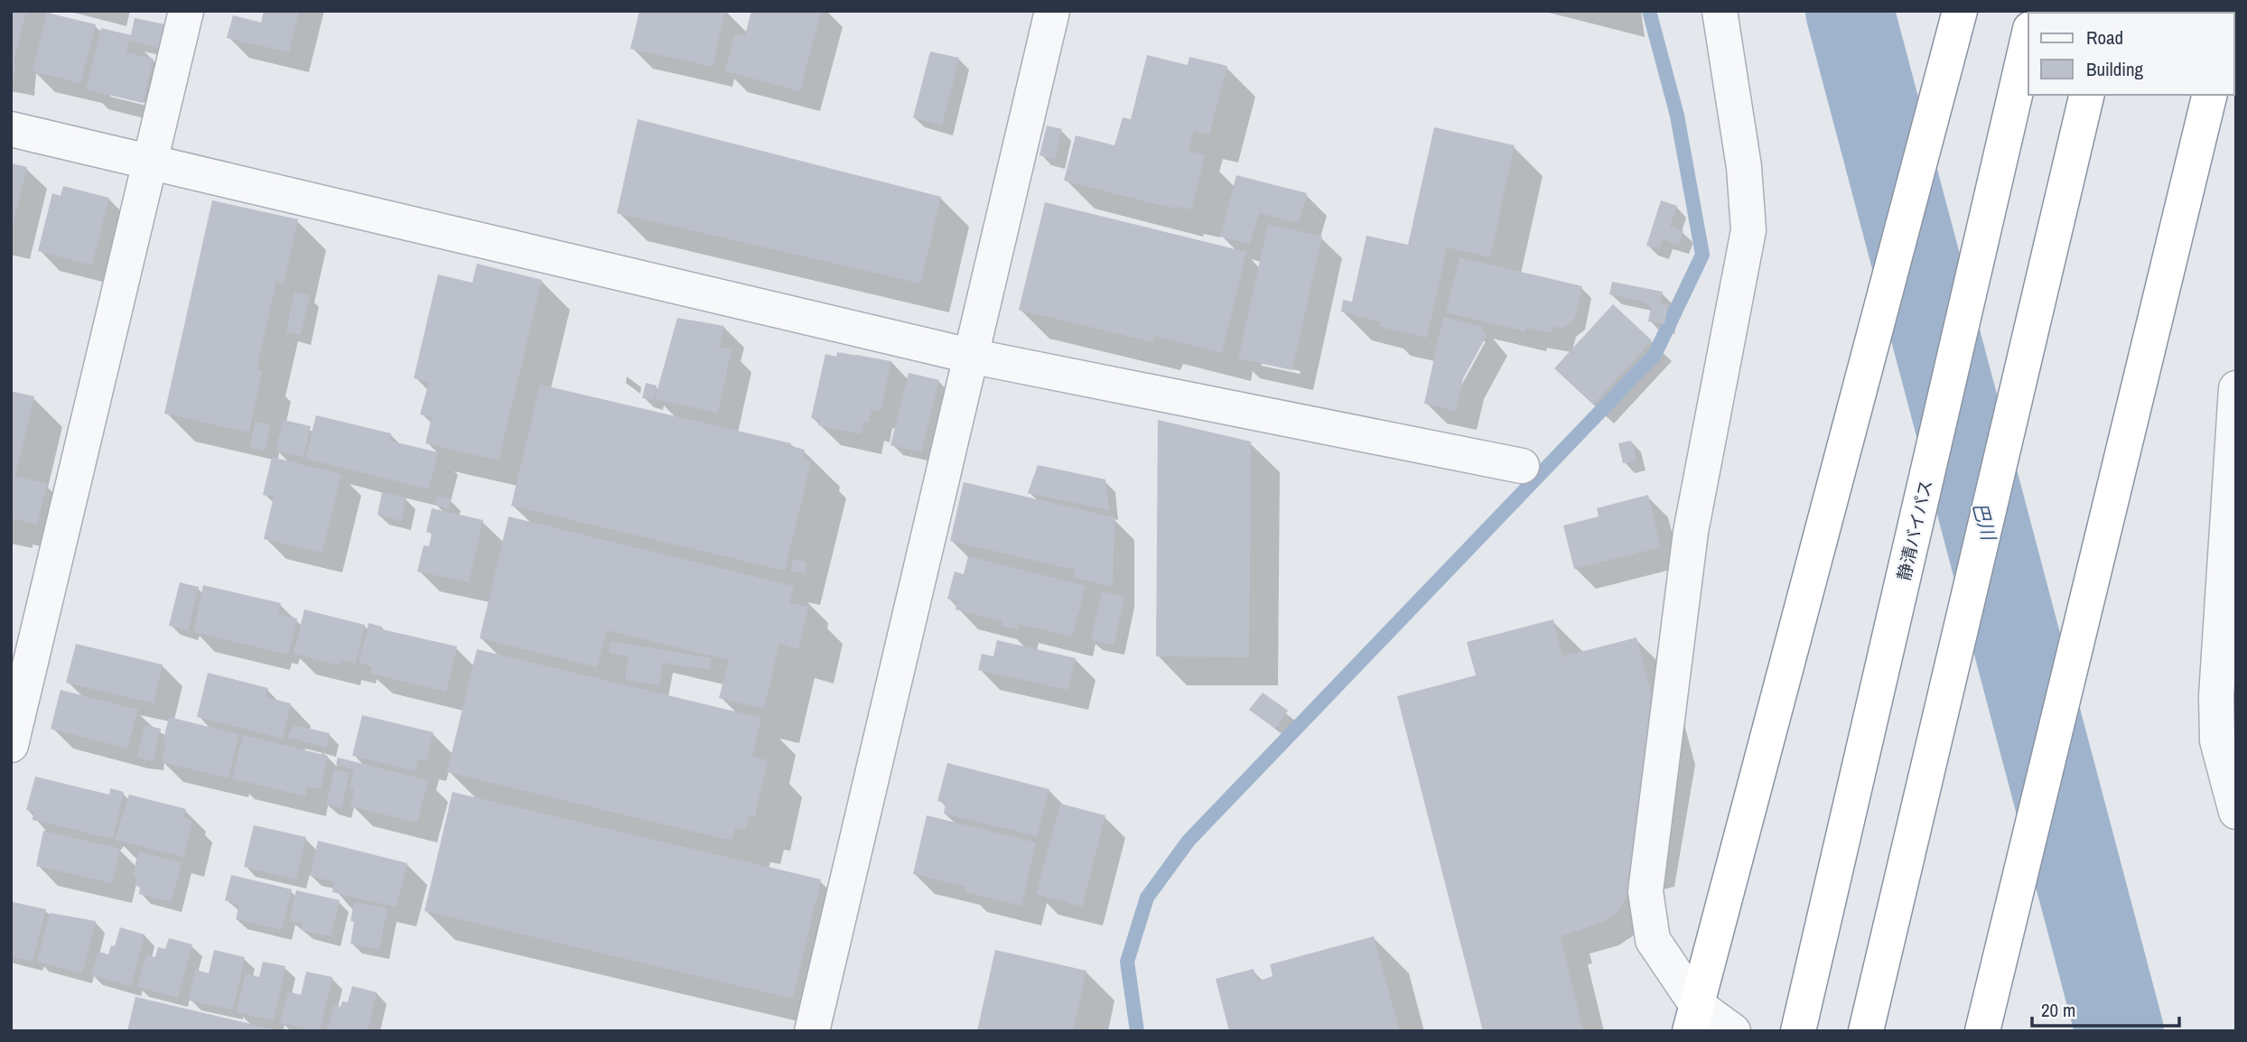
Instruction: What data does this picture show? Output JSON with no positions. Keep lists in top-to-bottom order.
{
  "streets": {
    "highway": ["静清バイパス"]
  },
  "water": ["巴川"],
  "legend": ["Road", "Building"],
  "scale_bar": "20 m"
}
